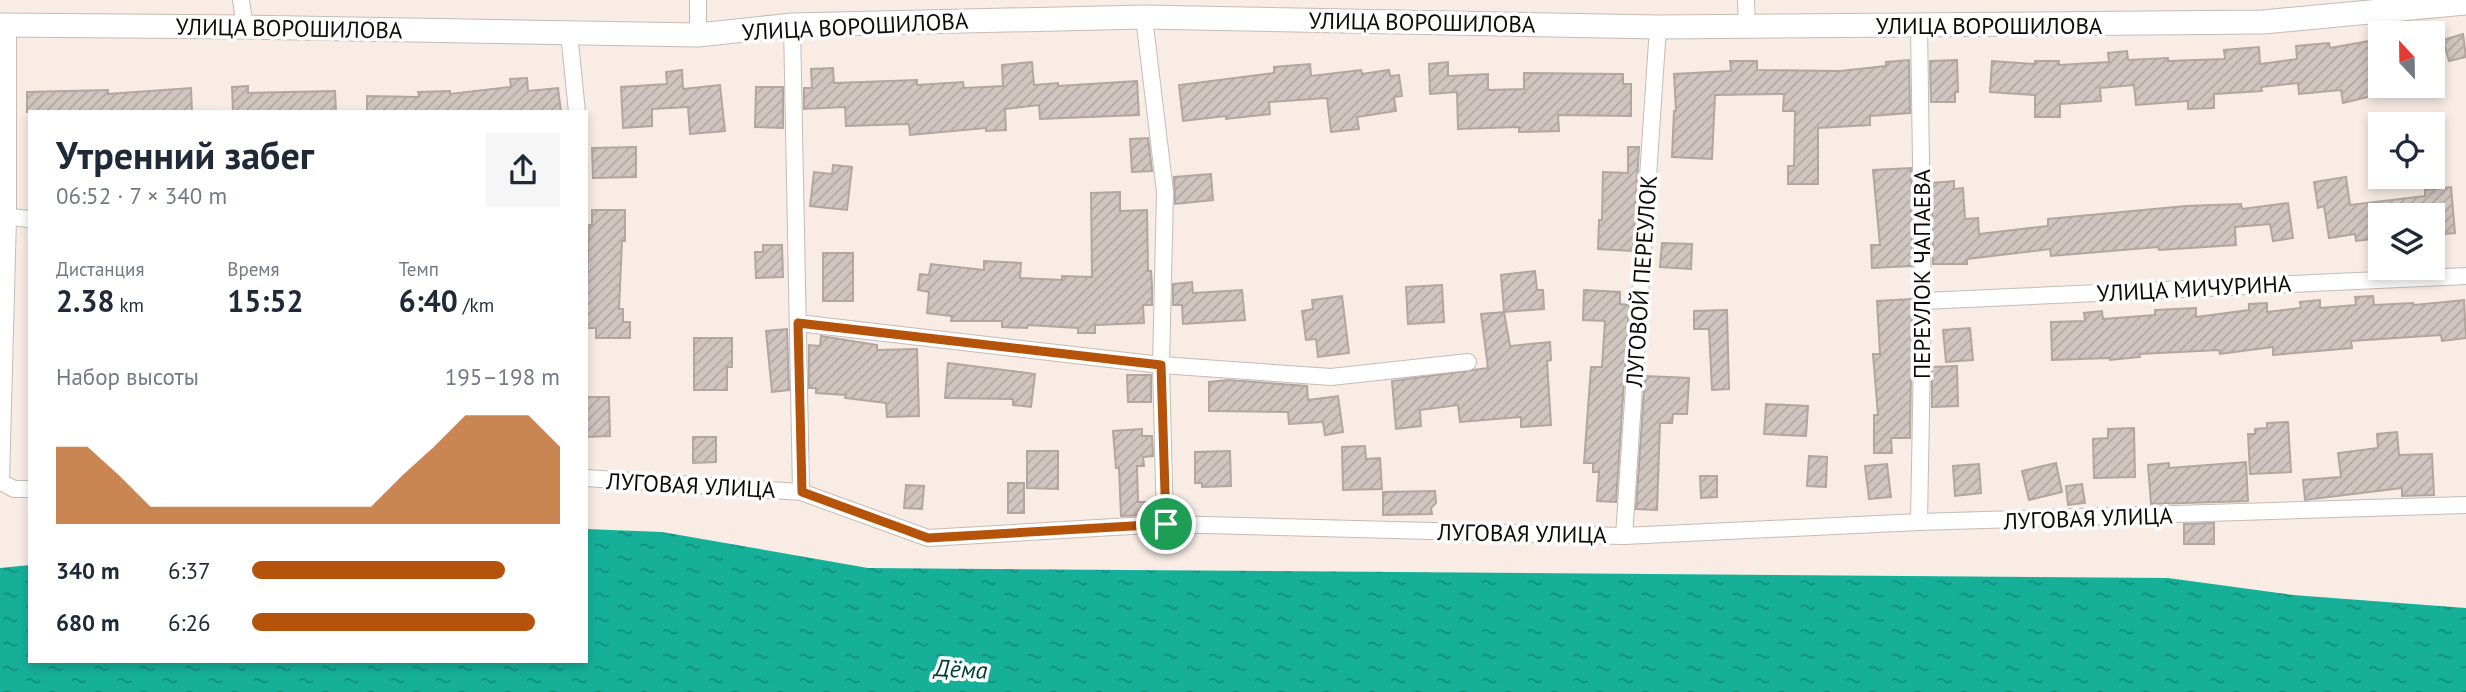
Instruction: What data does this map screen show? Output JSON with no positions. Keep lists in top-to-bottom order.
{
  "streets": {
    "street": [
      "УЛИЦА ВОРОШИЛОВА",
      "ПЕРЕУЛОК ЧАПАЕВА",
      "ЛУГОВОЙ ПЕРЕУЛОК",
      "УЛИЦА МИЧУРИНА",
      "ЛУГОВАЯ УЛИЦА"
    ]
  },
  "crossings": [
    ["УЛИЦА ВОРОШИЛОВА", "ПЕРЕУЛОК ЧАПАЕВА"],
    ["УЛИЦА ВОРОШИЛОВА", "ЛУГОВОЙ ПЕРЕУЛОК"],
    ["ПЕРЕУЛОК ЧАПАЕВА", "УЛИЦА МИЧУРИНА"],
    ["ПЕРЕУЛОК ЧАПАЕВА", "ЛУГОВАЯ УЛИЦА"],
    ["ЛУГОВОЙ ПЕРЕУЛОК", "ЛУГОВАЯ УЛИЦА"]
  ],
  "water": ["Дёма"],
  "north": "top",
  "page": {
    "heading": ["Утренний забег", "06:52 · 7 × 340 m"],
    "stats": [
      ["Дистанция", "2.38 km"],
      ["Время", "15:52"],
      ["Темп", "6:40 /km"]
    ],
    "chart": ["Набор высоты", "195–198 m"],
    "list": [
      {
        "name": "340 m",
        "note": "6:37"
      },
      {
        "name": "680 m",
        "note": "6:26"
      }
    ]
  }
}
